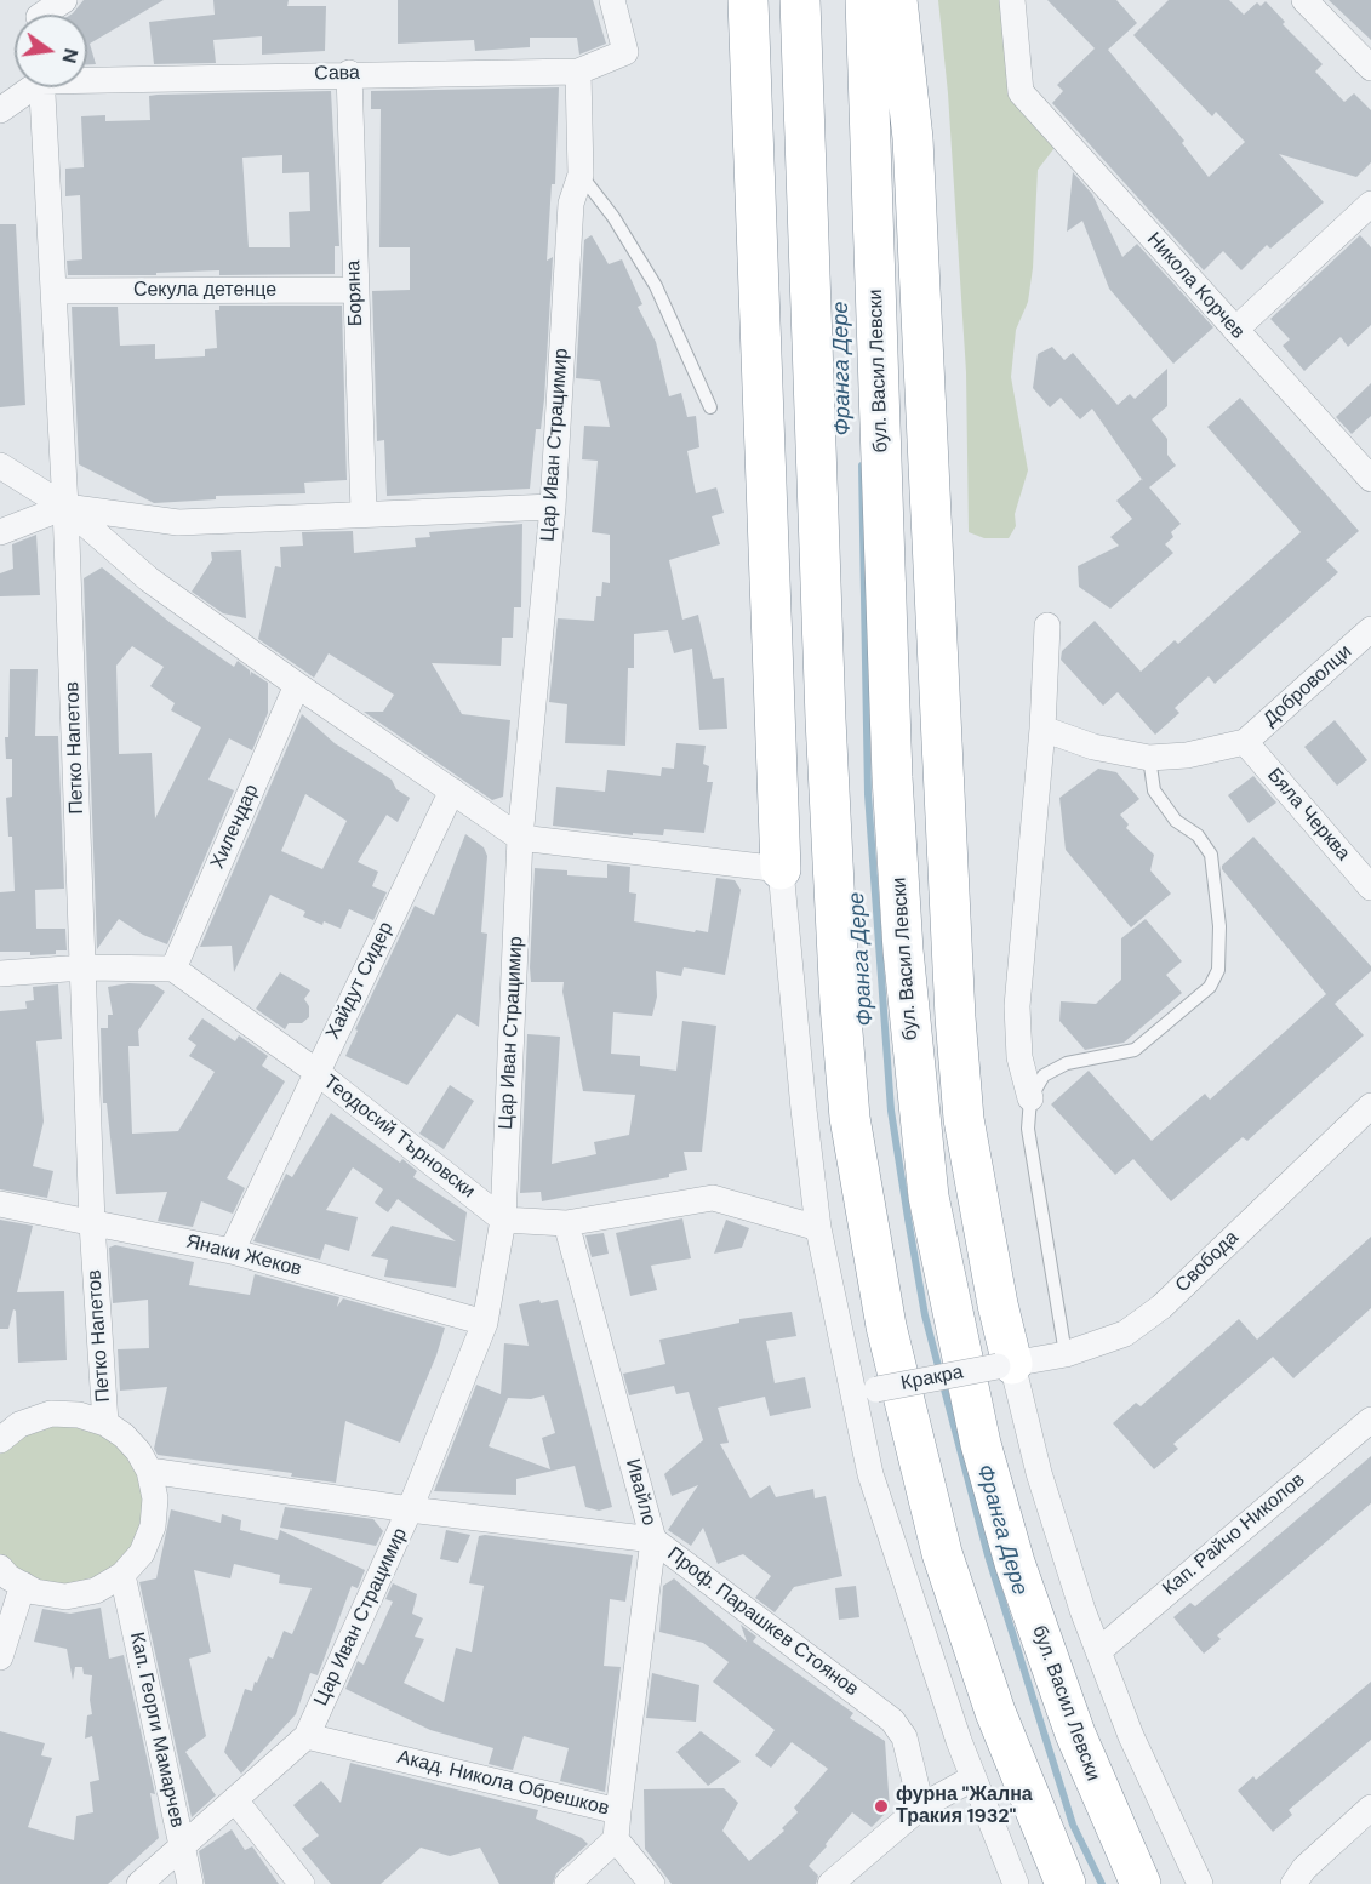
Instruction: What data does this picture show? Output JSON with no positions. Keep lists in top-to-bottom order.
{
  "streets": {
    "highway": ["бул. Васил Левски"],
    "street": [
      "Сава",
      "Никола Корчев",
      "Секула детенце",
      "Боряна",
      "Цар Иван Страцимир",
      "Доброволци",
      "Петко Напетов",
      "Бяла Черква",
      "Хилендар",
      "Хайдут Сидер",
      "Теодосий Търновски",
      "Янаки Жеков",
      "Свобода",
      "Кракра",
      "Ивайло",
      "Кап. Райчо Николов",
      "Проф. Парашкев Стоянов",
      "Кап. Георги Мамарчев",
      "Акад. Никола Обрешков"
    ]
  },
  "crossings": [
    ["Сава", "Боряна"],
    ["Сава", "Цар Иван Страцимир"],
    ["Секула детенце", "Боряна"],
    ["Секула детенце", "Петко Напетов"],
    ["Цар Иван Страцимир", "Теодосий Търновски"],
    ["Цар Иван Страцимир", "Янаки Жеков"],
    ["Цар Иван Страцимир", "Проф. Парашкев Стоянов"],
    ["Цар Иван Страцимир", "Кап. Георги Мамарчев"],
    ["Цар Иван Страцимир", "Акад. Никола Обрешков"],
    ["Доброволци", "Бяла Черква"],
    ["Петко Напетов", "Янаки Жеков"],
    ["Хилендар", "Теодосий Търновски"],
    ["Хайдут Сидер", "Теодосий Търновски"],
    ["Хайдут Сидер", "Янаки Жеков"],
    ["Свобода", "Кракра"],
    ["Ивайло", "Проф. Парашкев Стоянов"],
    ["Ивайло", "Акад. Никола Обрешков"]
  ],
  "water": ["Франга Дере"],
  "places": ["фурна \"Жална Тракия 1932\""],
  "north": "right"
}
